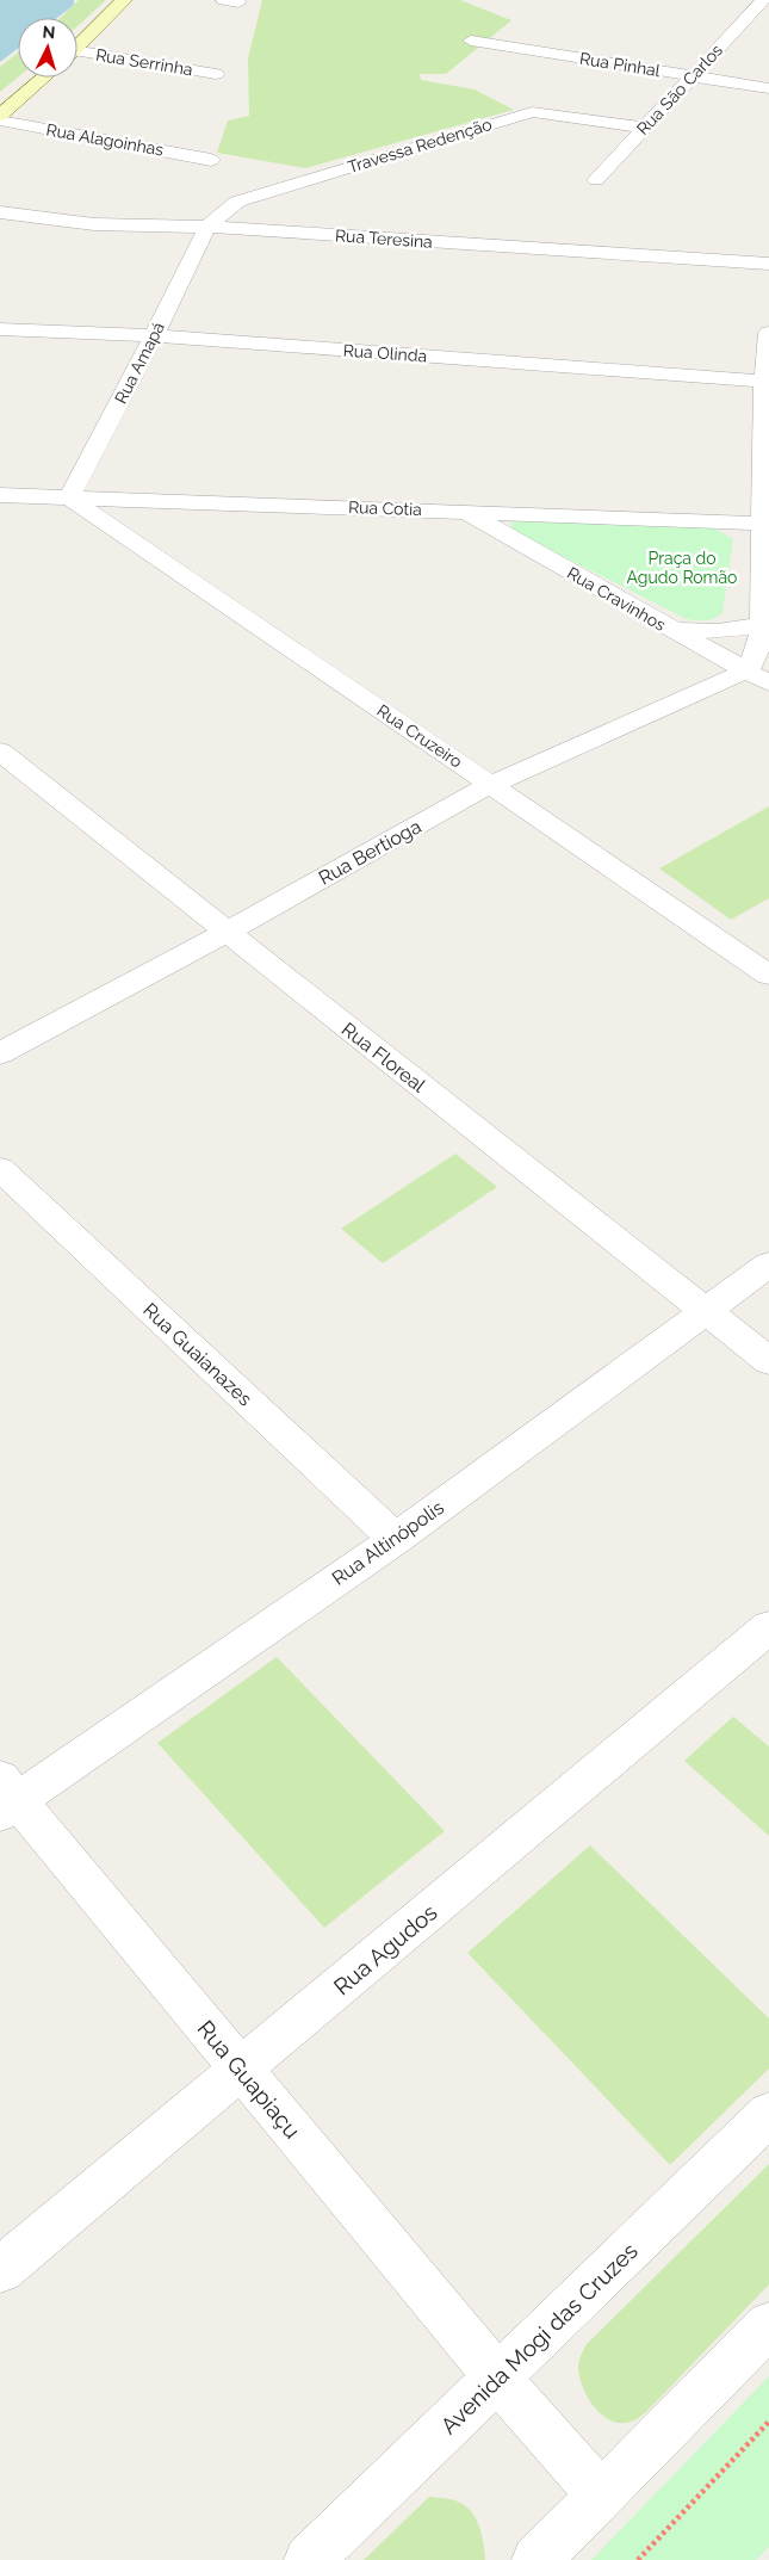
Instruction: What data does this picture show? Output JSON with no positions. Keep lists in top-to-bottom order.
{
  "streets": {
    "street": [
      "Rua Serrinha",
      "Rua Pinhal",
      "Rua São Carlos",
      "Rua Alagoinhas",
      "Travessa Redenção",
      "Rua Teresina",
      "Rua Olinda",
      "Rua Amapá",
      "Rua Cotia",
      "Rua Cravinhos",
      "Rua Cruzeiro",
      "Rua Bertioga",
      "Rua Floreal",
      "Rua Guaianazes",
      "Rua Altinópolis",
      "Rua Agudos",
      "Rua Guapiaçu",
      "Avenida Mogi das Cruzes"
    ]
  },
  "crossings": [
    ["Rua Pinhal", "Rua São Carlos"],
    ["Rua São Carlos", "Travessa Redenção"],
    ["Travessa Redenção", "Rua Teresina"],
    ["Travessa Redenção", "Rua Amapá"],
    ["Rua Teresina", "Rua Amapá"],
    ["Rua Olinda", "Rua Amapá"],
    ["Rua Amapá", "Rua Cotia"],
    ["Rua Amapá", "Rua Cruzeiro"],
    ["Rua Cotia", "Rua Cravinhos"],
    ["Rua Cotia", "Rua Cruzeiro"],
    ["Rua Cravinhos", "Rua Bertioga"],
    ["Rua Cruzeiro", "Rua Bertioga"],
    ["Rua Bertioga", "Rua Floreal"],
    ["Rua Floreal", "Rua Altinópolis"],
    ["Rua Guaianazes", "Rua Altinópolis"],
    ["Rua Altinópolis", "Rua Guapiaçu"],
    ["Rua Agudos", "Rua Guapiaçu"],
    ["Rua Guapiaçu", "Avenida Mogi das Cruzes"]
  ],
  "parks": ["Praça do Agudo Romão"],
  "north": "top"
}
